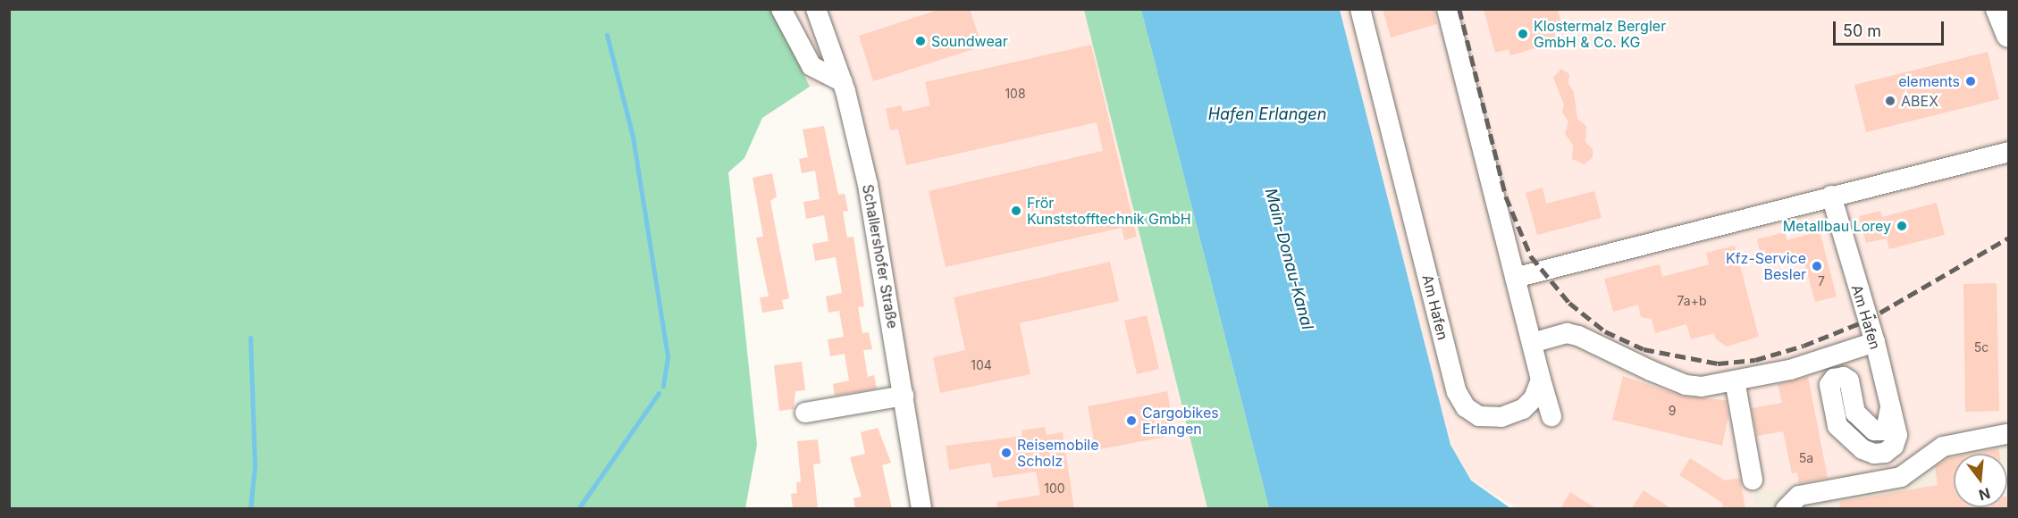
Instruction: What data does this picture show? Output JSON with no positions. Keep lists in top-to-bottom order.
{
  "streets": {
    "street": ["Schallershofer Straße", "Am Hafen"]
  },
  "water": ["Hafen Erlangen", "Main-Donau-Kanal"],
  "places": [
    "Klostermalz Bergler GmbH & Co. KG",
    "Soundwear",
    "elements",
    "ABEX",
    "Frör Kunststofftechnik GmbH",
    "Metallbau Lorey",
    "Kfz-Service Besler",
    "Cargobikes Erlangen",
    "Reisemobile Scholz"
  ],
  "house_numbers": [
    "108",
    "7",
    "7a+b",
    "5c",
    "104",
    "9",
    "5a",
    "100"
  ],
  "scale_bar": "50 m",
  "north": "bottom"
}
